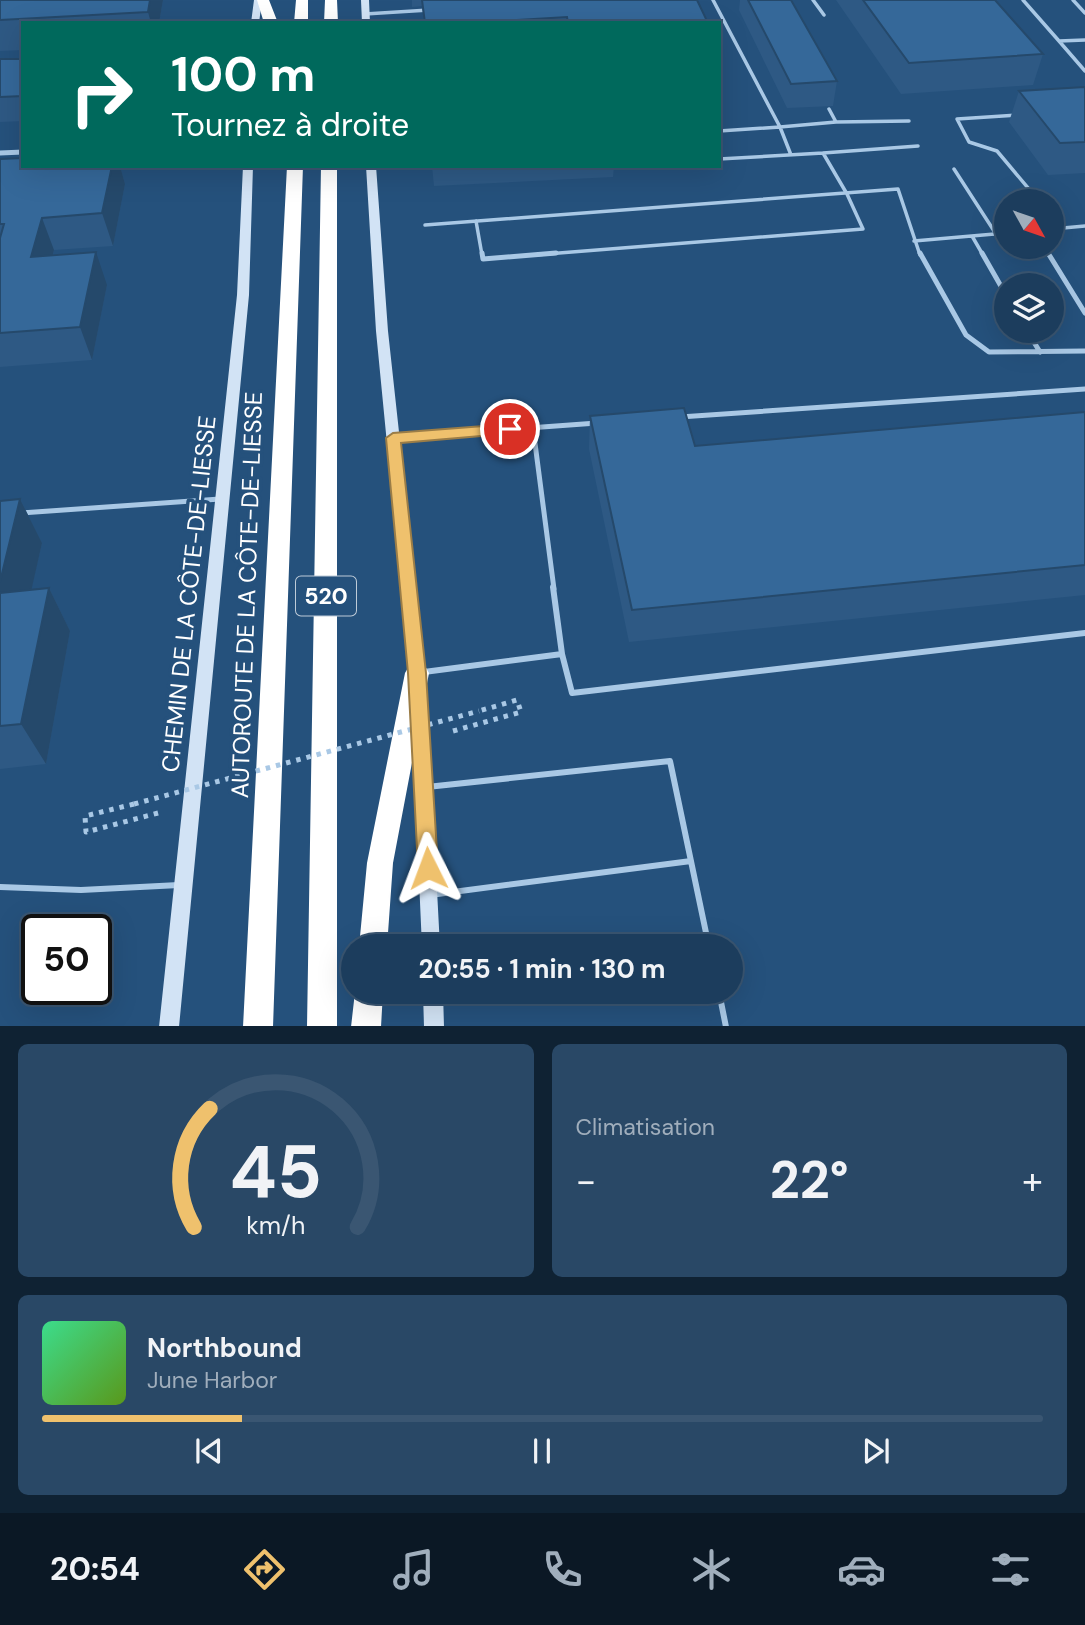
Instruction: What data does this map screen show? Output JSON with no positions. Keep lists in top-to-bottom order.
{
  "streets": {
    "highway": ["AUTOROUTE DE LA CÔTE-DE-LIESSE", "520"],
    "main road": ["CHEMIN DE LA CÔTE-DE-LIESSE"]
  },
  "north": "bottom right",
  "page": {
    "turn": ["100 m", "Tournez à droite"],
    "limit": "50",
    "trip": "20:55 · 1 min · 130 m",
    "tile": "Climatisation",
    "heat": ["−", "22°", "+"],
    "song": ["Northbound", "June Harbor"],
    "tabs": "20:54",
    "gauge": ["45", "km/h"]
  }
}
